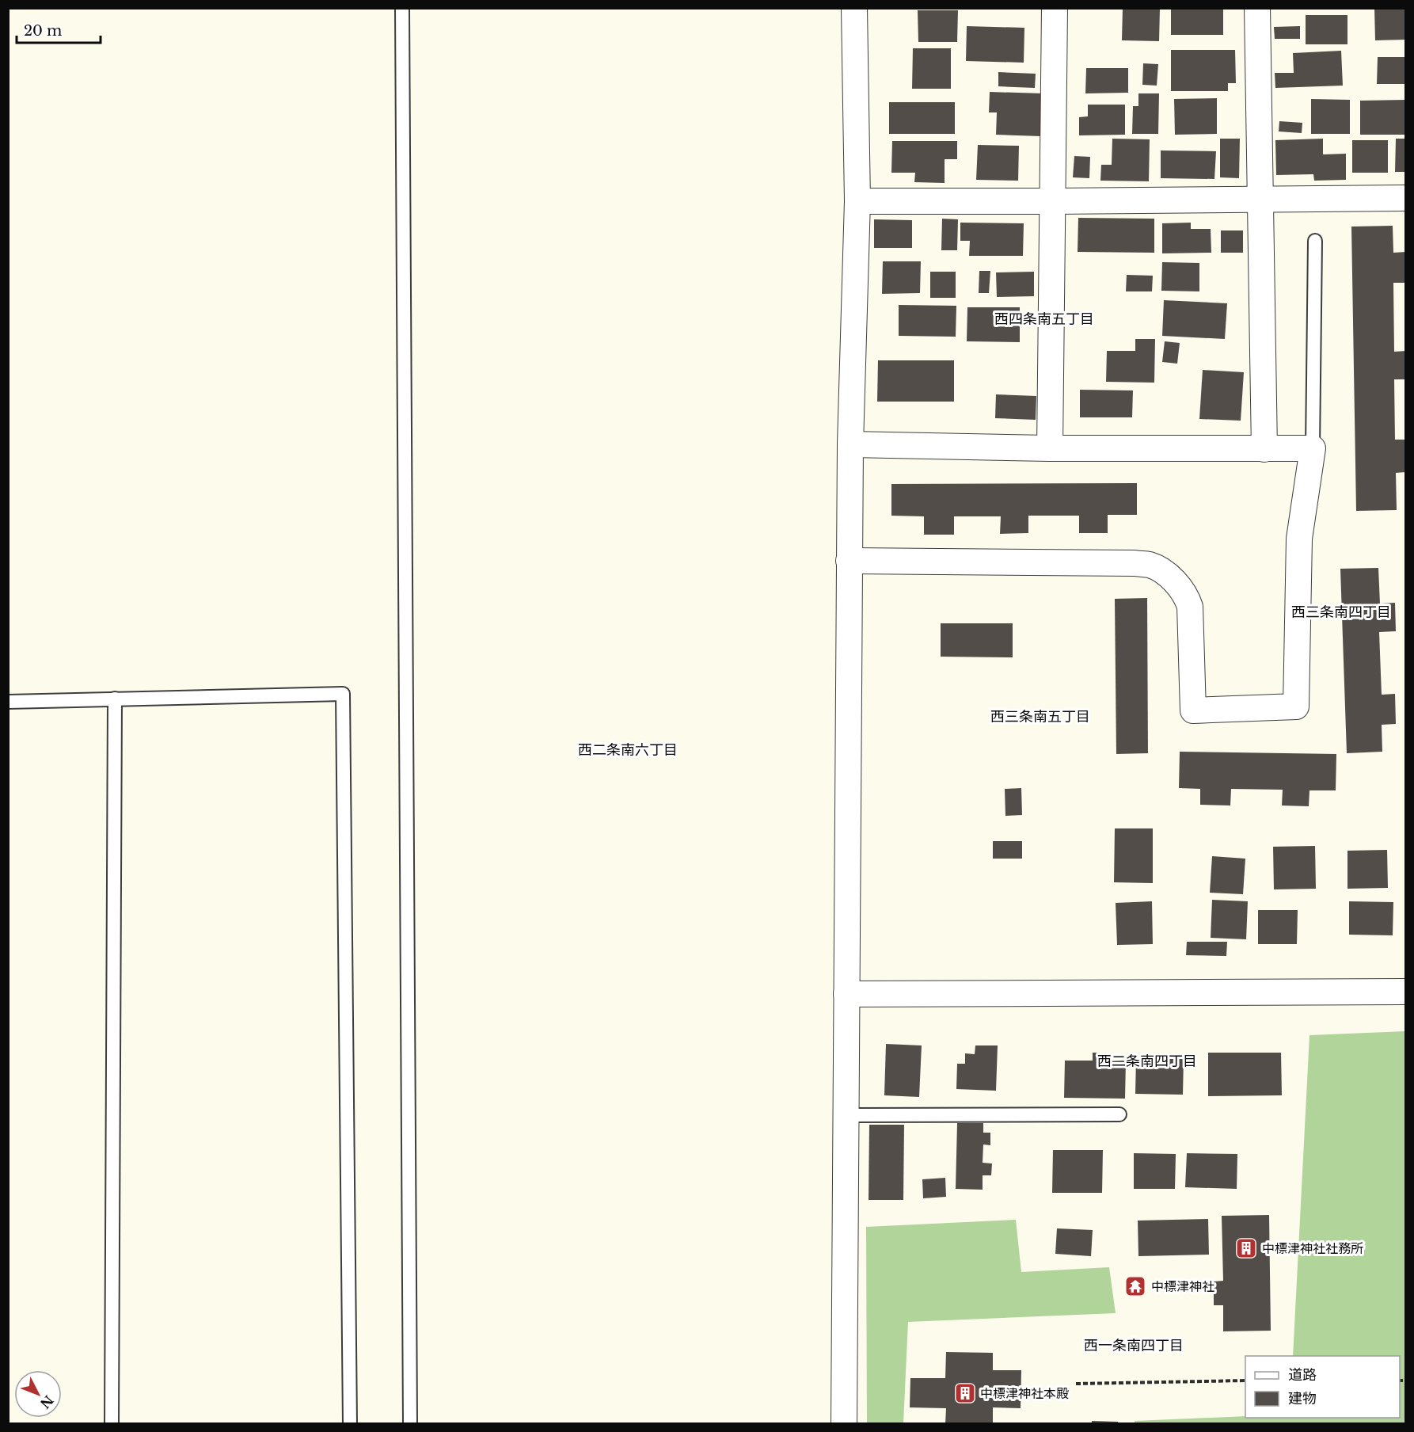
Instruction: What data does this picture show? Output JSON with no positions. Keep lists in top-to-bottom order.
{
  "districts": [
    "西四条南五丁目",
    "西三条南四丁目",
    "西三条南五丁目",
    "西二条南六丁目",
    "西二条南四丁目",
    "西一条南四丁目"
  ],
  "places": {
    "building": ["中標津神社社務所", "中標津神社本殿"],
    "temple": ["中標津神社"]
  },
  "legend": ["道路", "建物"],
  "scale_bar": "20 m",
  "north": "bottom right"
}
